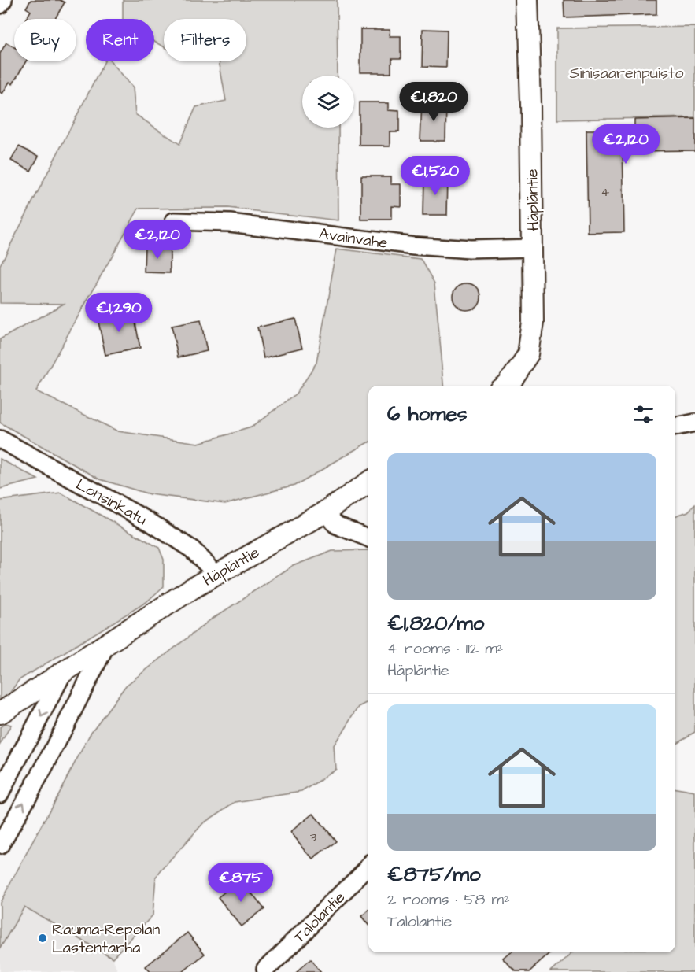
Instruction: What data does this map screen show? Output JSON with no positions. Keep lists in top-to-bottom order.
{
  "streets": {
    "street": [
      "Häpläntie",
      "Avainvahe",
      "Lonsinkatu",
      "Talolantie"
    ]
  },
  "crossings": [
    ["Häpläntie", "Avainvahe"],
    ["Häpläntie", "Lonsinkatu"]
  ],
  "parks": ["Sinisaarenpuisto"],
  "places": ["Rauma-Repolan Lastentarha"],
  "house_numbers": ["4", "3"],
  "page": {
    "chip": ["Buy", "Rent", "Filters"],
    "price": [
      "€1,820",
      "€2,120",
      "€1,520",
      "€2,120",
      "€1,290",
      "€875"
    ],
    "heading": "6 homes",
    "list": [
      {
        "name": "€1,820/mo",
        "note": "4 rooms · 112 m² · Häpläntie"
      },
      {
        "name": "€875/mo",
        "note": "2 rooms · 58 m² · Talolantie"
      }
    ]
  }
}
